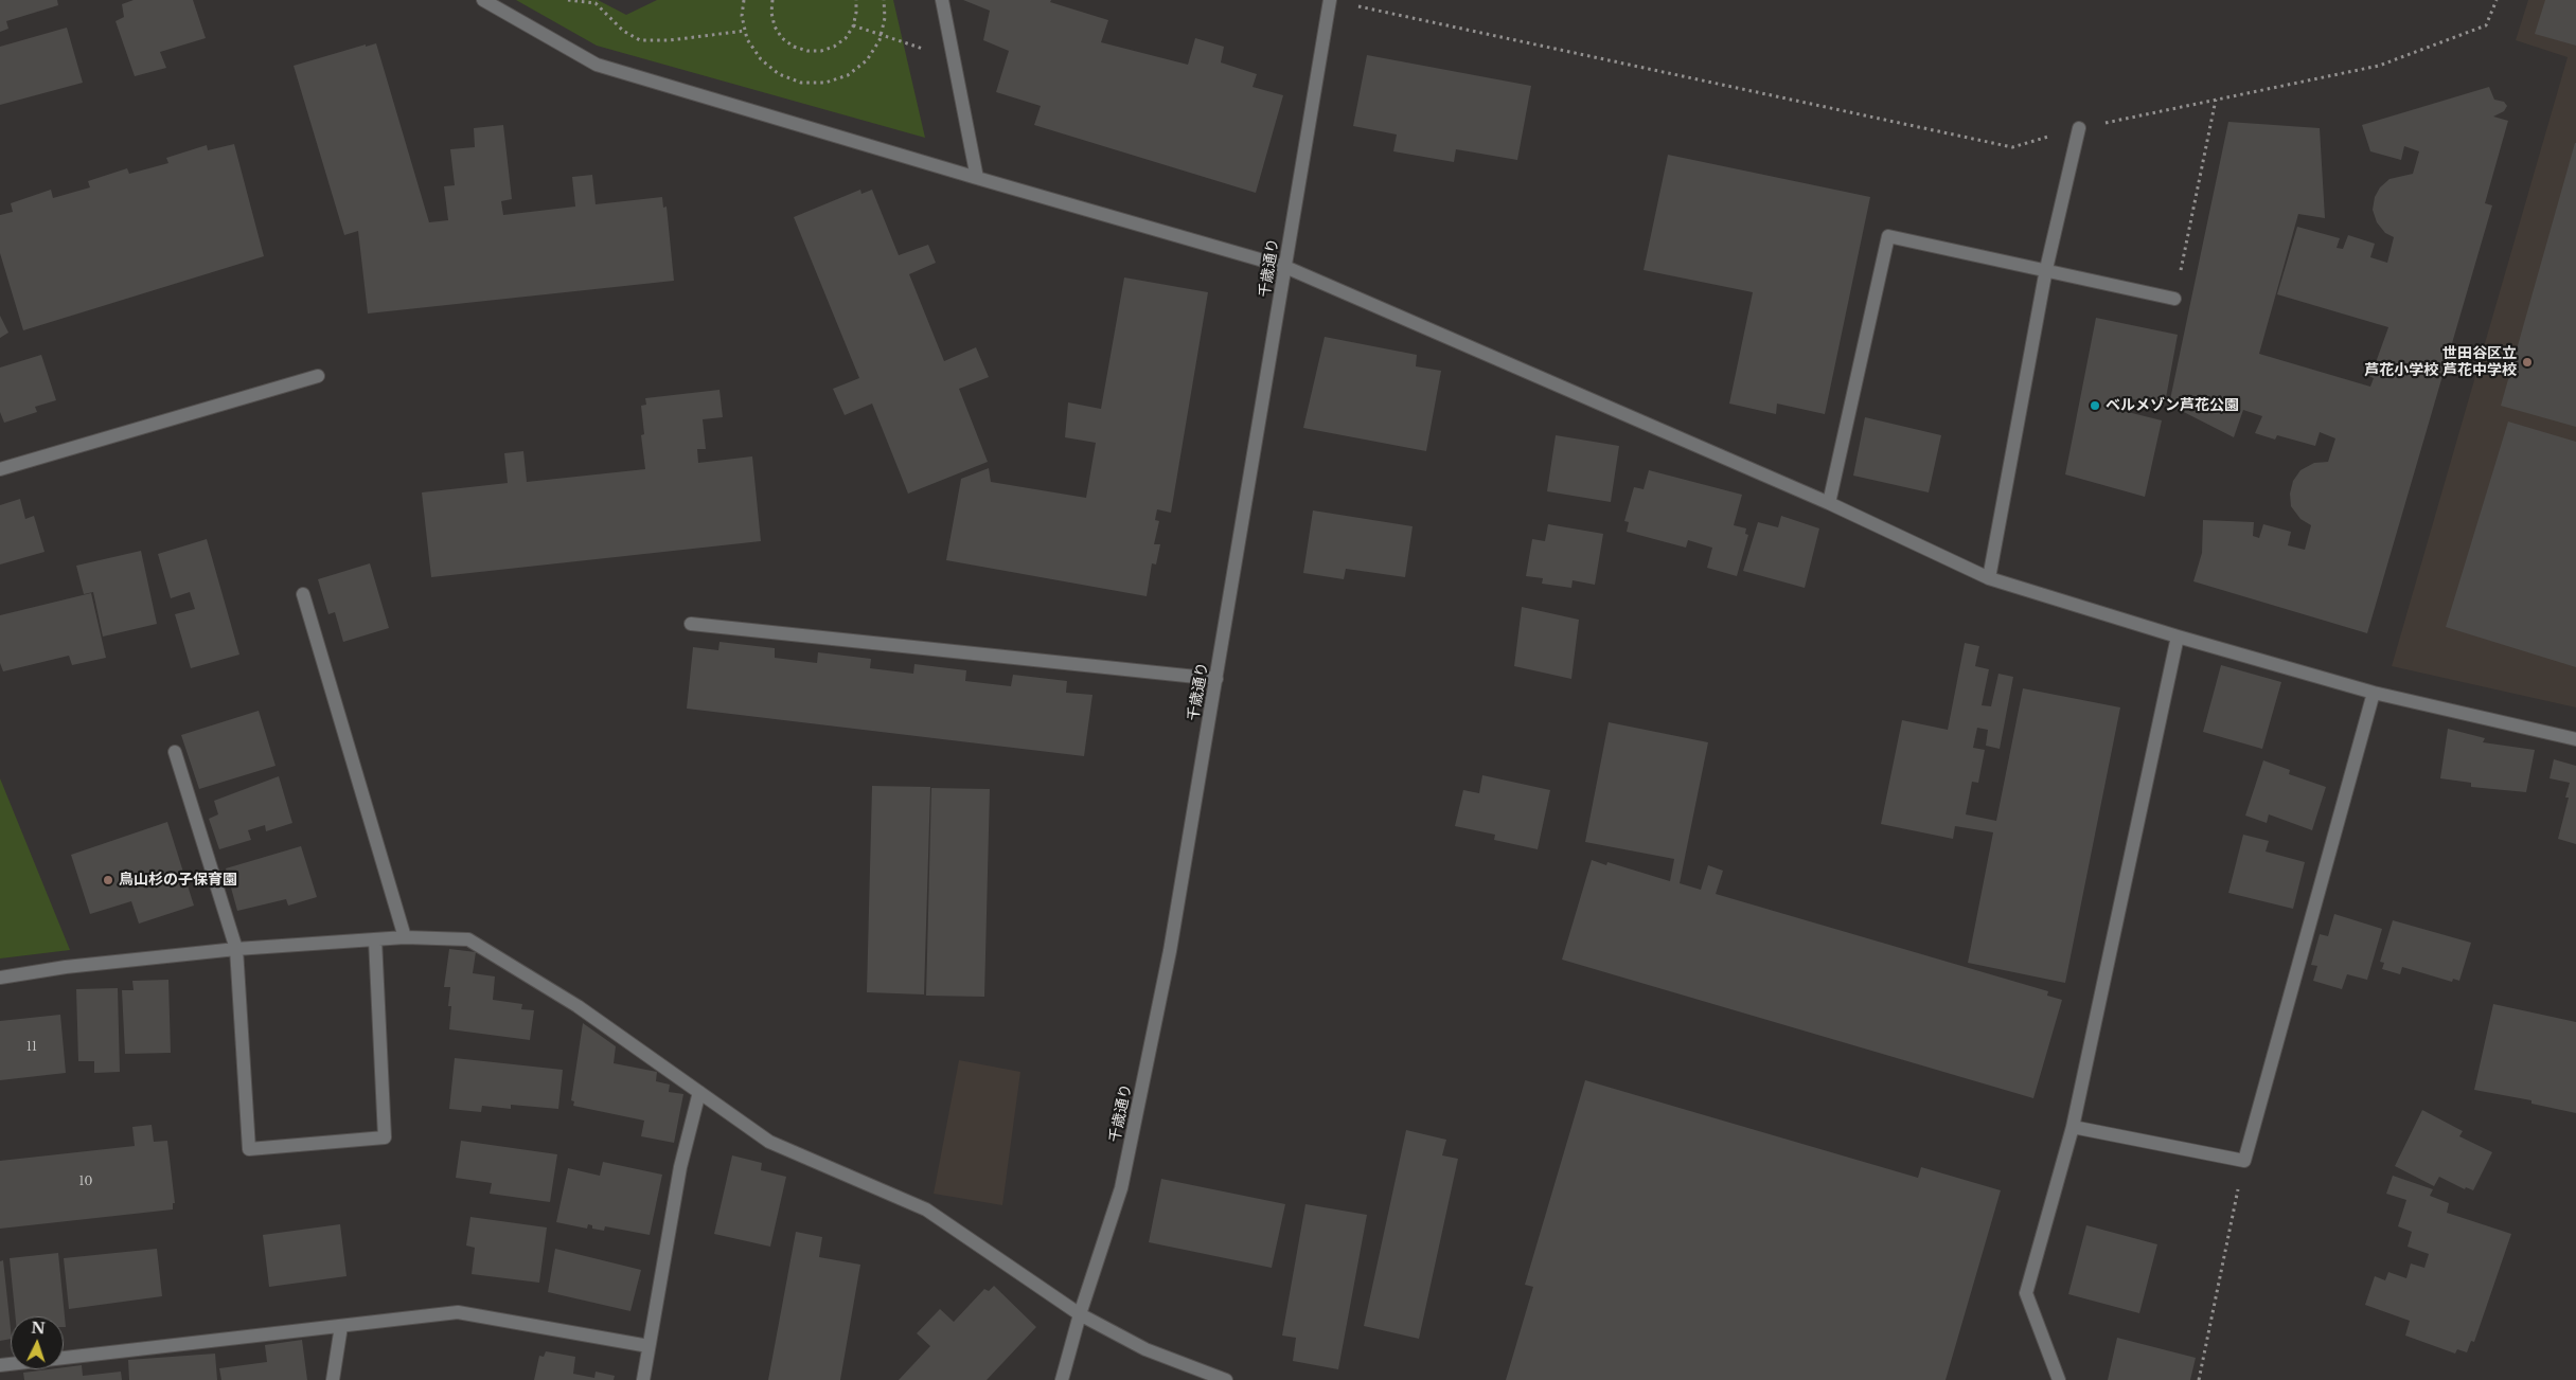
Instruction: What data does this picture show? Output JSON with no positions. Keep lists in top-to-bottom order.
{
  "streets": {
    "street": ["千歳通り"]
  },
  "places": ["世田谷区立 芦花小学校 芦花中学校", "ベルメゾン芦花公園", "鳥山杉の子保育園"],
  "house_numbers": ["11", "10"],
  "north": "top"
}
